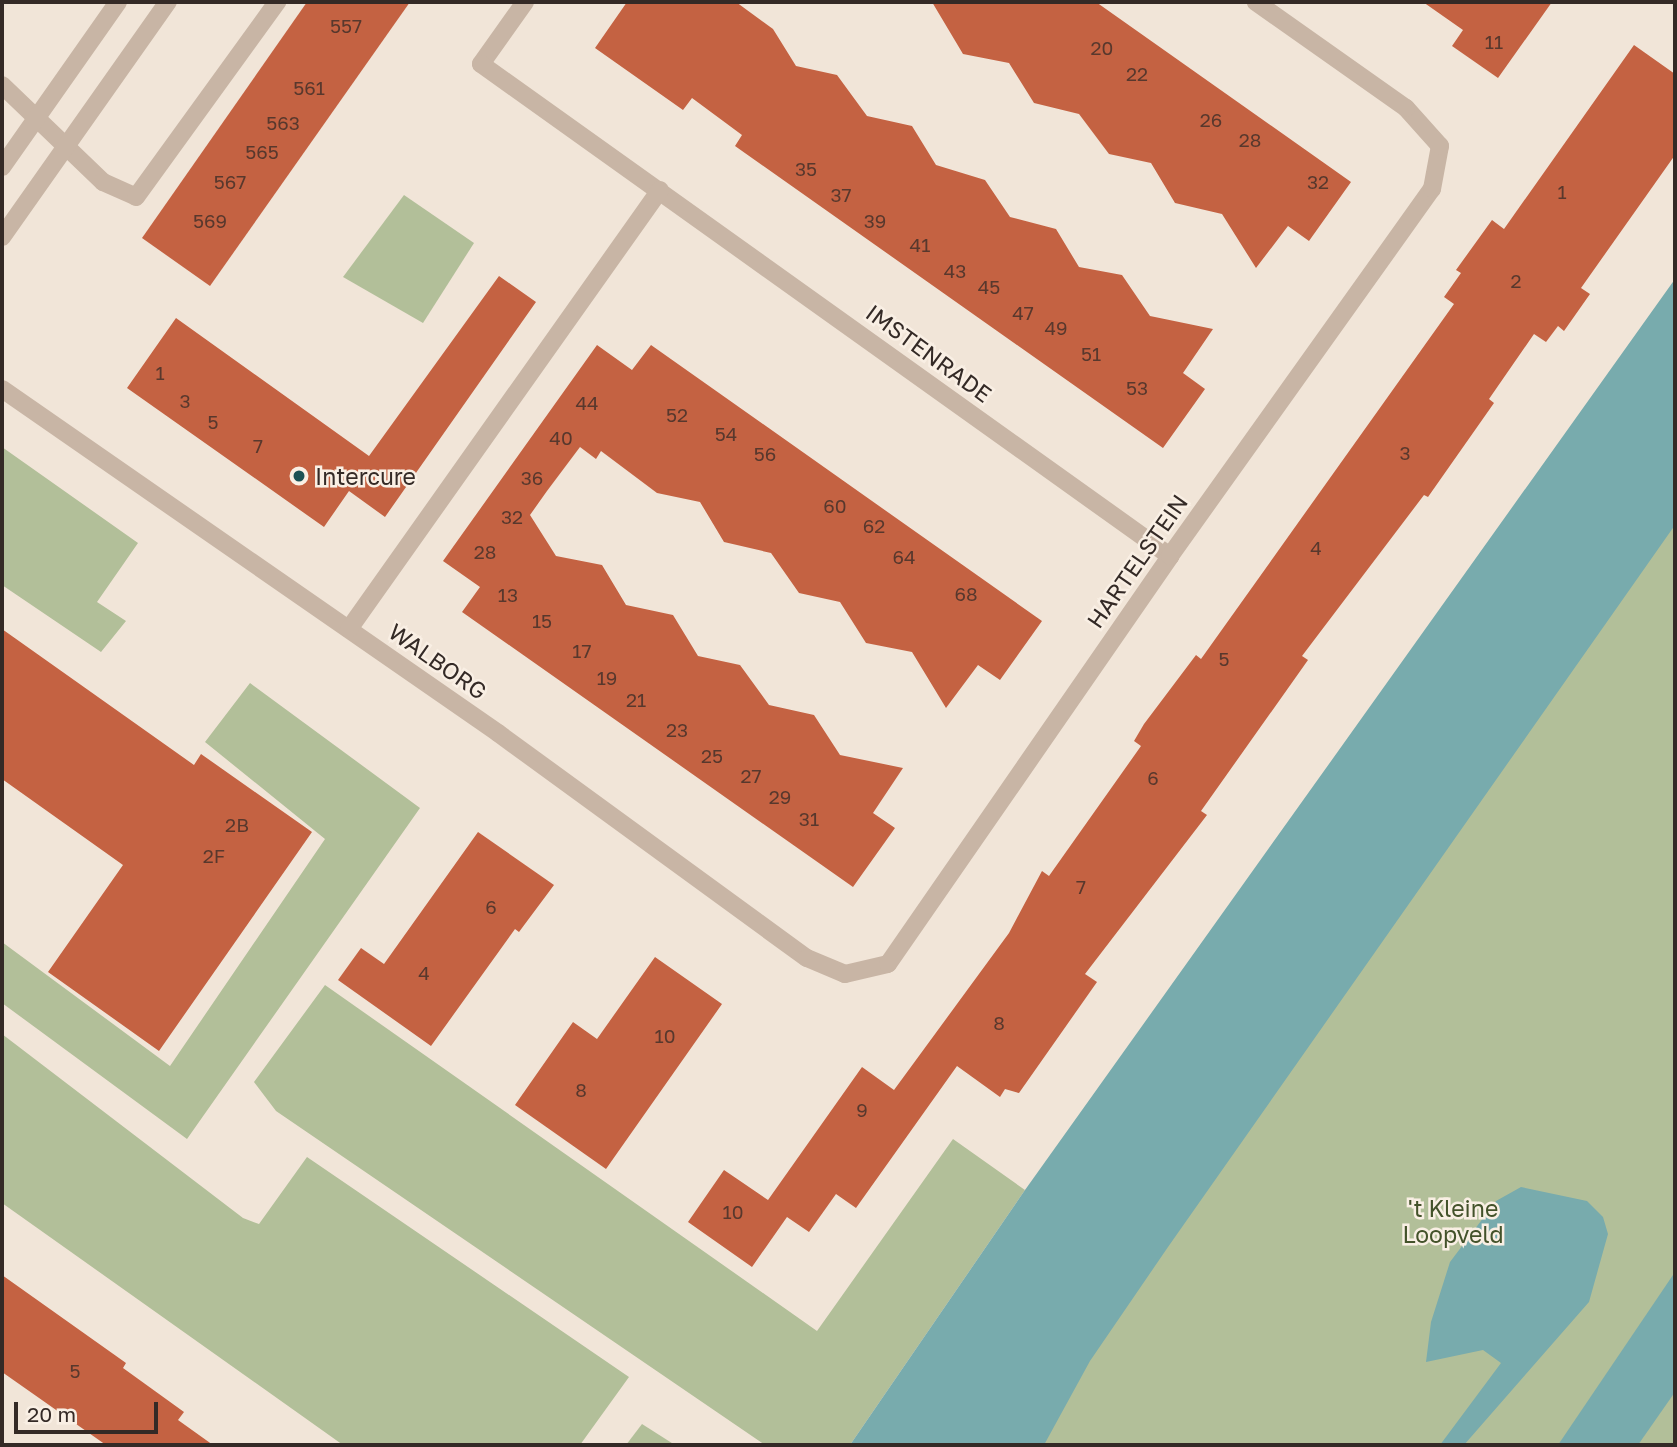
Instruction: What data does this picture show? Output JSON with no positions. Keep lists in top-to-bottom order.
{
  "streets": {
    "street": ["IMSTENRADE", "HARTELSTEIN", "WALBORG"]
  },
  "crossings": [
    ["IMSTENRADE", "HARTELSTEIN"],
    ["HARTELSTEIN", "WALBORG"]
  ],
  "parks": ["'t Kleine Loopveld"],
  "places": ["Intercure"],
  "house_numbers": [
    "557",
    "11",
    "20",
    "22",
    "561",
    "26",
    "563",
    "28",
    "565",
    "35",
    "567",
    "32",
    "1",
    "37",
    "569",
    "39",
    "41",
    "43",
    "2",
    "45",
    "47",
    "49",
    "51",
    "1",
    "53",
    "3",
    "44",
    "52",
    "5",
    "54",
    "40",
    "7",
    "3",
    "56",
    "36",
    "60",
    "32",
    "62",
    "4",
    "28",
    "64",
    "68",
    "13",
    "15",
    "17",
    "5",
    "19",
    "21",
    "23",
    "25",
    "27",
    "6",
    "29",
    "31",
    "2B",
    "2F",
    "7",
    "6",
    "4",
    "8",
    "10",
    "8",
    "9",
    "10",
    "5"
  ],
  "scale_bar": "20 m"
}
